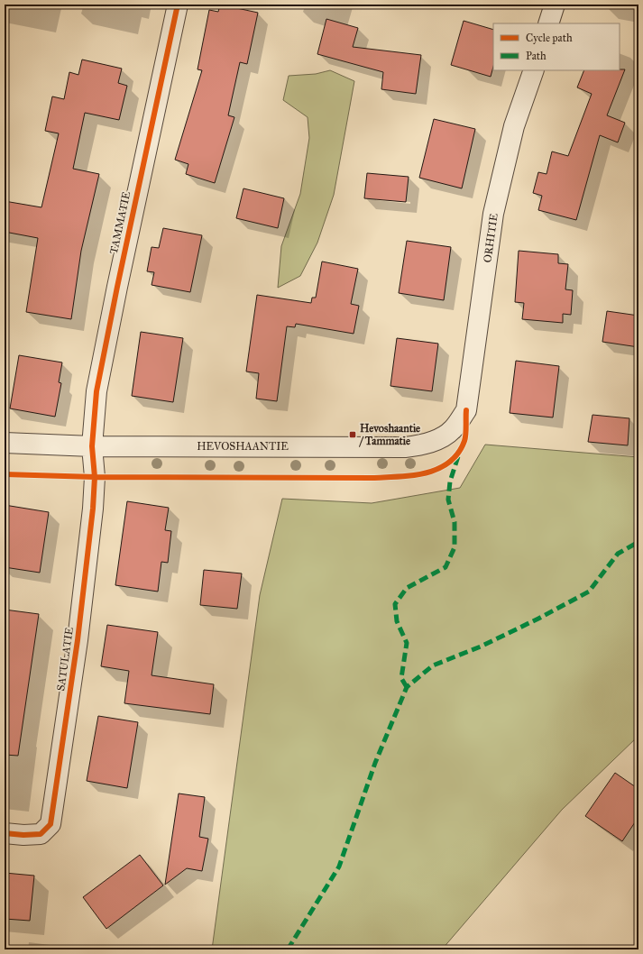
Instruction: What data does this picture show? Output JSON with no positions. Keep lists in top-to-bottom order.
{
  "streets": {
    "street": [
      "TAMMATIE",
      "ORHITIE",
      "HEVOSHAANTIE",
      "SATULATIE"
    ]
  },
  "crossings": [
    ["TAMMATIE", "HEVOSHAANTIE"],
    ["TAMMATIE", "SATULATIE"],
    ["ORHITIE", "HEVOSHAANTIE"],
    ["HEVOSHAANTIE", "SATULATIE"]
  ],
  "places": {
    "transit": ["Hevoshaantie / Tammatie"]
  },
  "legend": ["Cycle path", "Path"]
}
